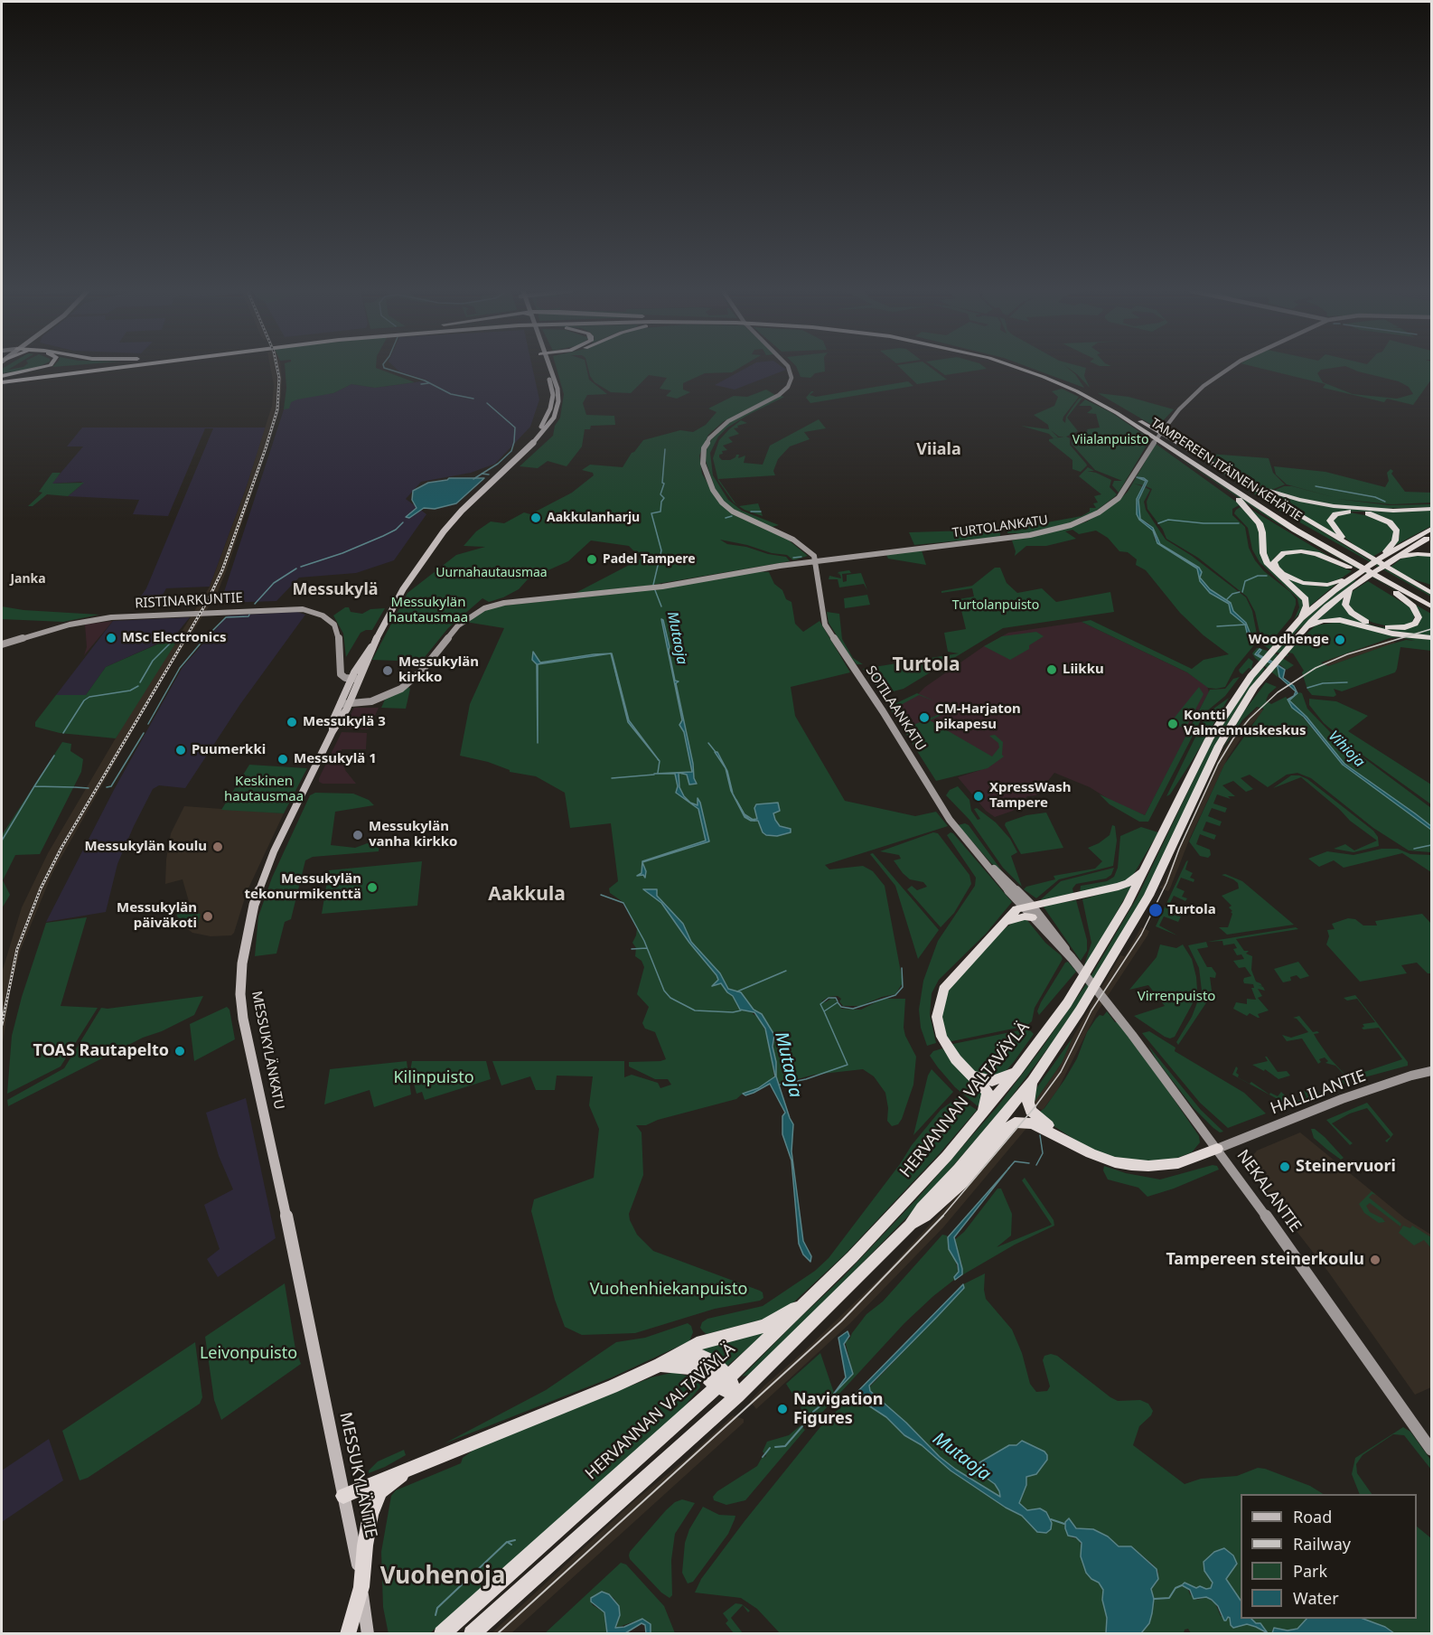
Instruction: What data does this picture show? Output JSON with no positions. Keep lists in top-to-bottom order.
{
  "streets": {
    "highway": ["TAMPEREEN ITÄINEN KEHÄTIE", "HERVANNAN VALTAVÄYLÄ"],
    "main road": [
      "TURTOLANKATU",
      "RISTINARKUNTIE",
      "SOTILAANKATU",
      "MESSUKYLÄNKATU",
      "HALLILANTIE",
      "NEKALANTIE",
      "MESSUKYLÄNTIE"
    ]
  },
  "crossings": [
    ["TURTOLANKATU", "SOTILAANKATU"],
    ["TURTOLANKATU", "MESSUKYLÄNKATU"],
    ["RISTINARKUNTIE", "MESSUKYLÄNKATU"],
    ["SOTILAANKATU", "NEKALANTIE"],
    ["MESSUKYLÄNKATU", "MESSUKYLÄNTIE"],
    ["HALLILANTIE", "NEKALANTIE"]
  ],
  "districts": [
    "Viiala",
    "Janka",
    "Messukylä",
    "Turtola",
    "Aakkula",
    "Vuohenoja"
  ],
  "water": ["Mutaoja", "Vihioja"],
  "parks": [
    "Viialanpuisto",
    "Uurnahautausmaa",
    "Messukylän hautausmaa",
    "Turtolanpuisto",
    "Keskinen hautausmaa",
    "Virrenpuisto",
    "Kilinpuisto",
    "Vuohenhiekanpuisto",
    "Leivonpuisto"
  ],
  "places": [
    "Aakkulanharju",
    "Padel Tampere",
    "MSc Electronics",
    "Woodhenge",
    "Liikku",
    "Messukylän kirkko",
    "CM-Harjaton pikapesu",
    "Messukylä 3",
    "Kontti Valmennuskeskus",
    "Puumerkki",
    "Messukylä 1",
    "XpressWash Tampere",
    "Messukylän vanha kirkko",
    "Messukylän koulu",
    "Messukylän tekonurmikenttä",
    "Turtola",
    "Messukylän päiväkoti",
    "TOAS Rautapelto",
    "Steinervuori",
    "Tampereen steinerkoulu",
    "Navigation Figures"
  ],
  "legend": [
    "Road",
    "Railway",
    "Park",
    "Water"
  ]
}
